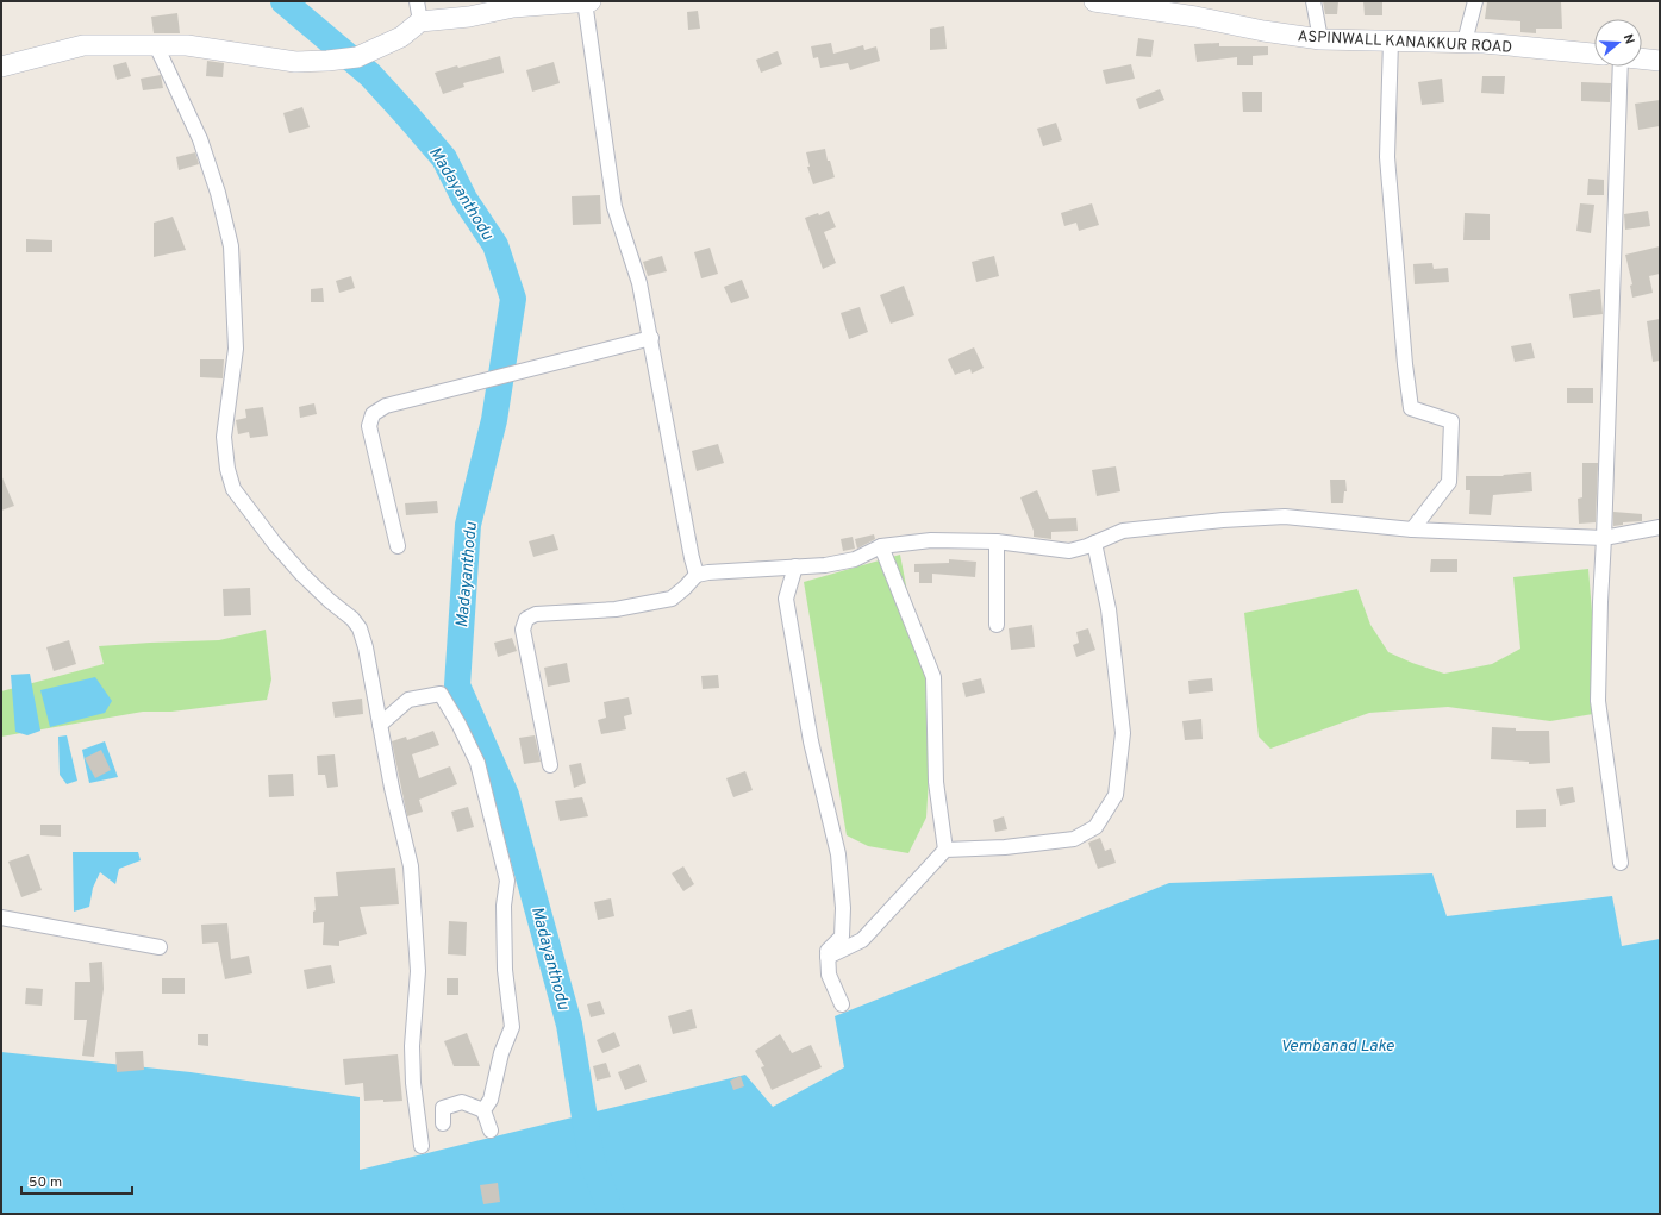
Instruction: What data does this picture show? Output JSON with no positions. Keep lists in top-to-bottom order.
{
  "streets": {
    "main road": ["ASPINWALL KANAKKUR ROAD"]
  },
  "water": ["Madayanthodu", "Vembanad Lake"],
  "scale_bar": "50 m",
  "north": "right"
}
